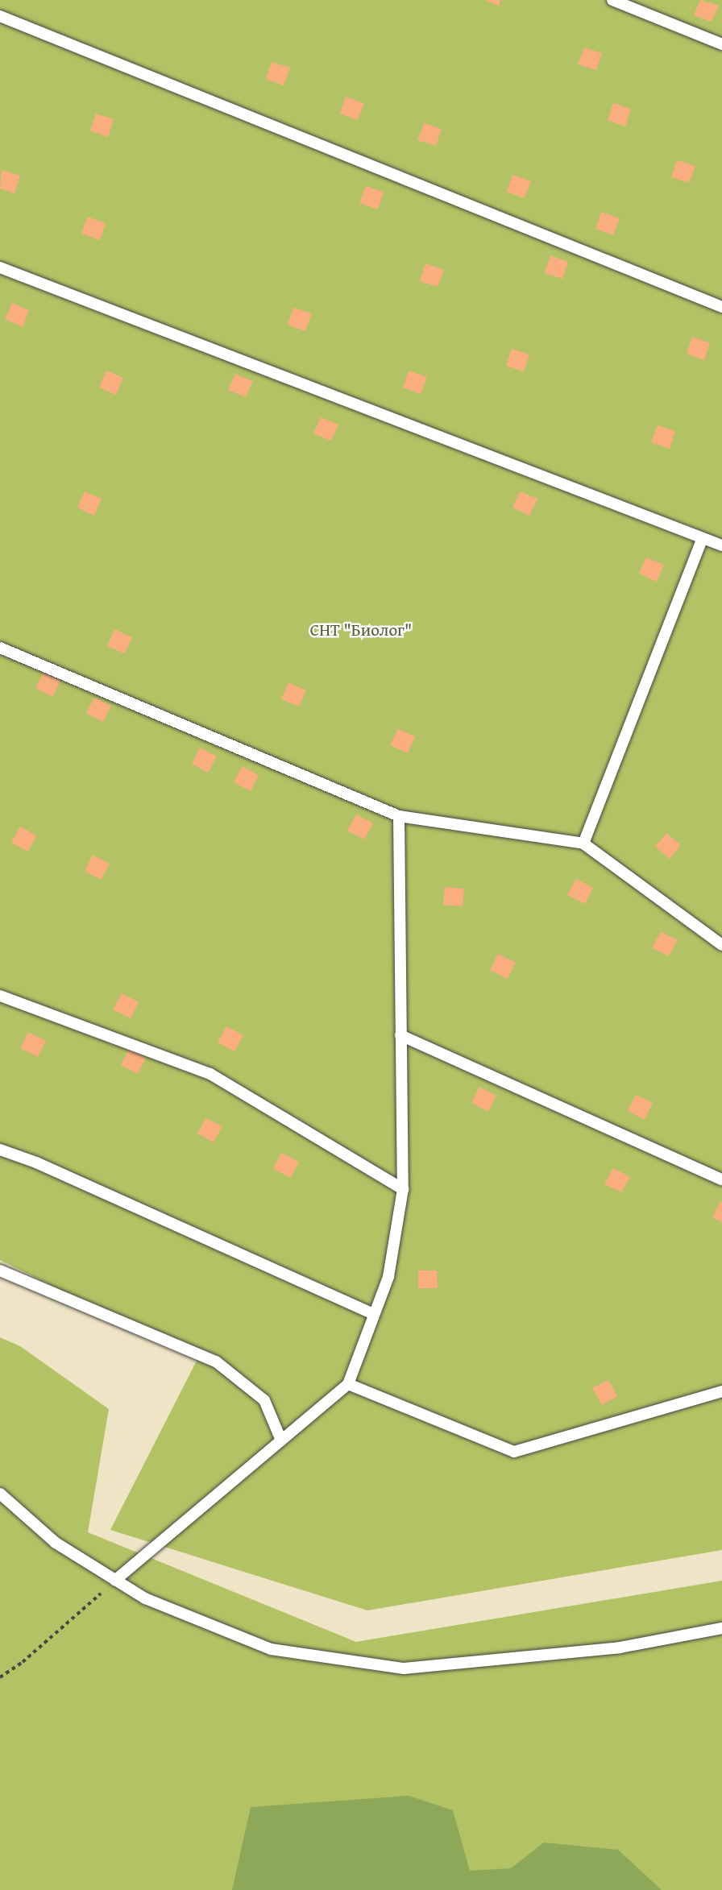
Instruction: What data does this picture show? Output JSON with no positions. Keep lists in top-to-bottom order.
{
  "parks": ["СНТ \"Биолог\""]
}
